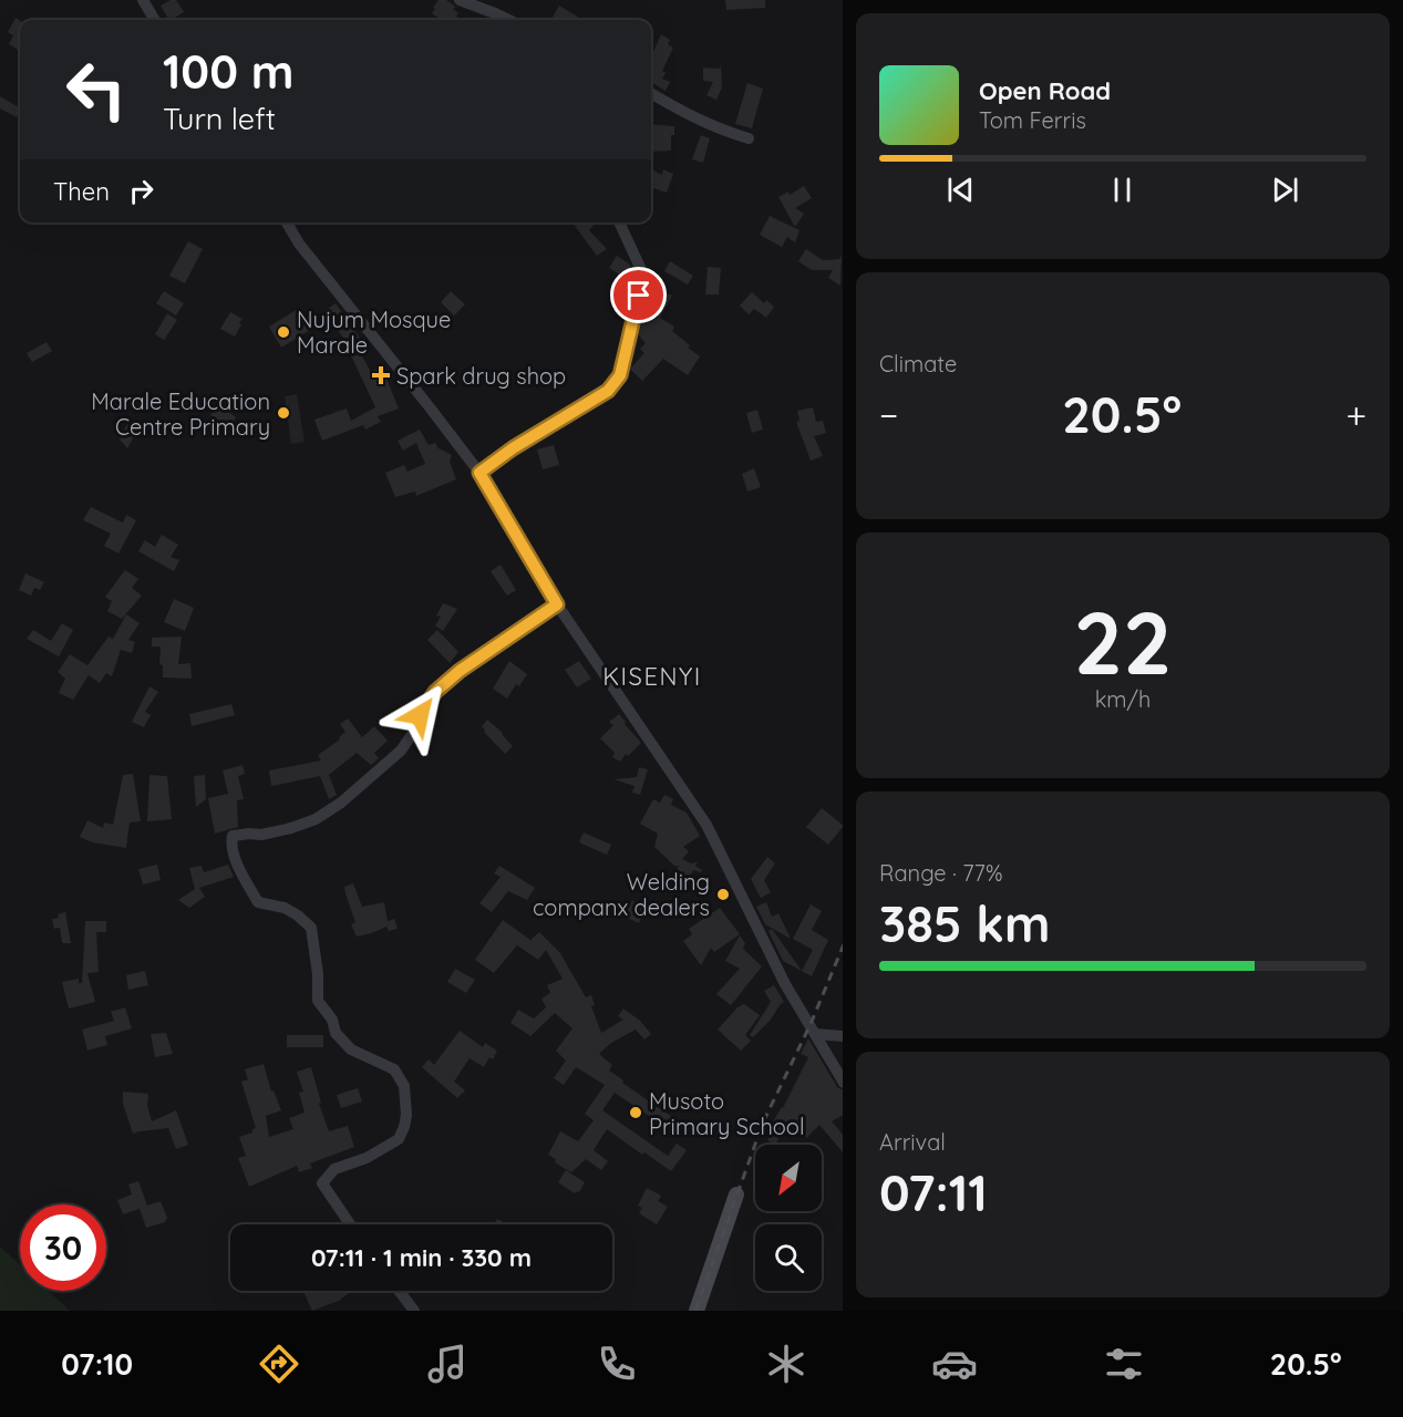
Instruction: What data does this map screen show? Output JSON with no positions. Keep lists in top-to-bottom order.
{
  "districts": ["KISENYI"],
  "places": {
    "other": [
      "Nujum Mosque Marale",
      "Marale Education Centre Primary",
      "Welding companx dealers",
      "Musoto Primary School"
    ],
    "health": ["Spark drug shop"]
  },
  "north": "bottom left",
  "page": {
    "turn": ["100 m", "Turn left"],
    "song": ["Open Road", "Tom Ferris"],
    "then": "Then",
    "tile": [
      "Climate",
      ["22", "km/h"],
      ["Range · 77%", "385 km"],
      ["Arrival", "07:11"]
    ],
    "heat": ["−", "20.5°", "+"],
    "limit": "30",
    "trip": "07:11 · 1 min · 330 m",
    "tabs": ["07:10", "20.5°"]
  }
}
